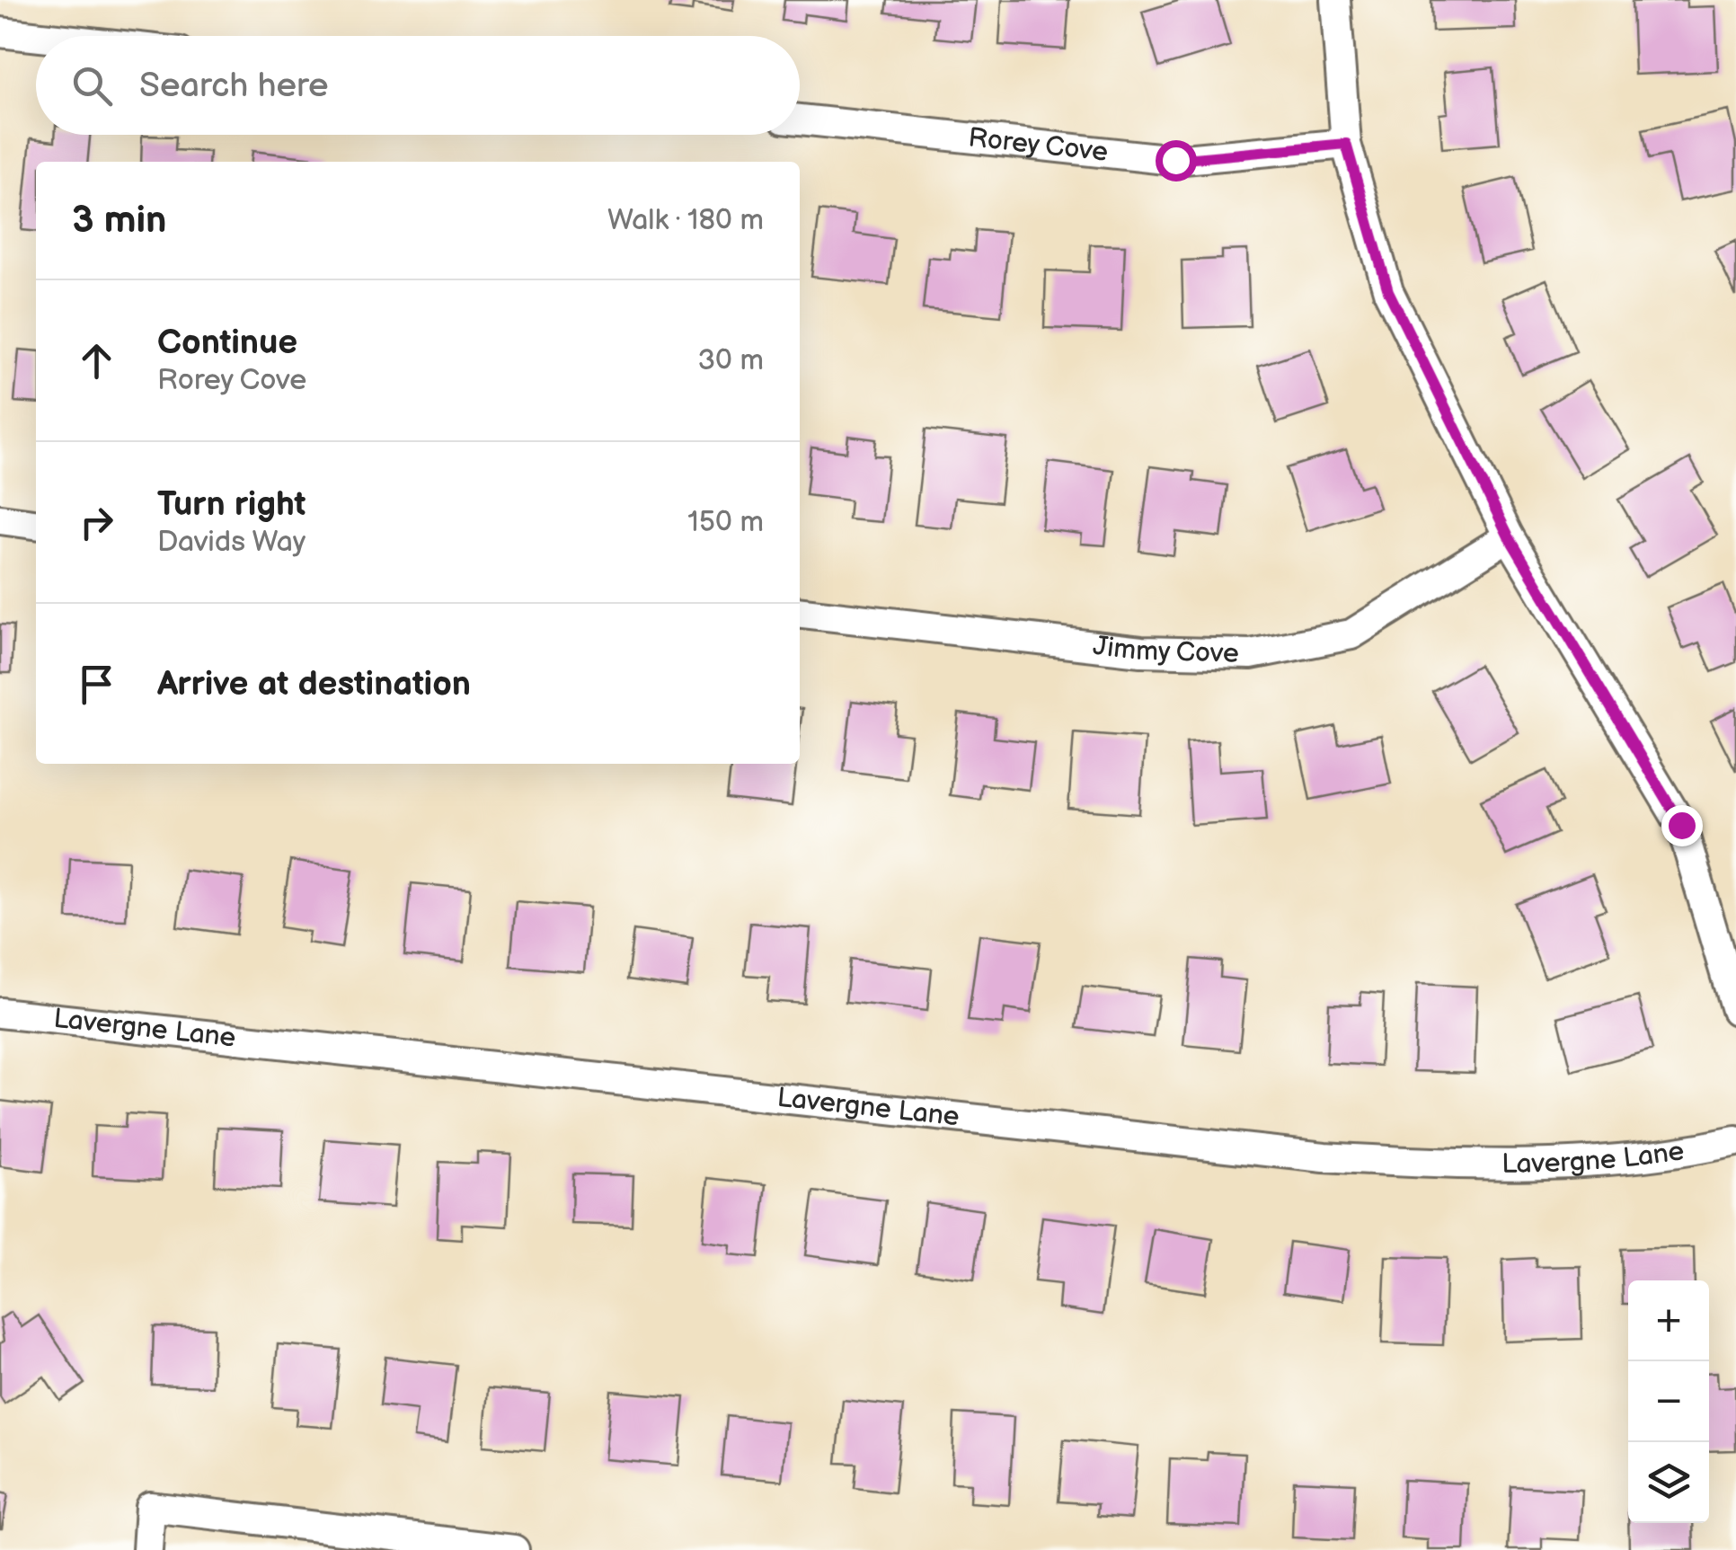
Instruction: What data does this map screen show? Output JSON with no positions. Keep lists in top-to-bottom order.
{
  "streets": {
    "street": ["Rorey Cove", "Jimmy Cove", "Lavergne Lane"]
  },
  "page": {
    "search": "Search here",
    "heading": ["3 min", "Walk · 180 m"],
    "list": [
      ["Continue", "Rorey Cove", "30 m"],
      ["Turn right", "Davids Way", "150 m"],
      "Arrive at destination"
    ],
    "map_buttons": ["+", "−"]
  }
}
